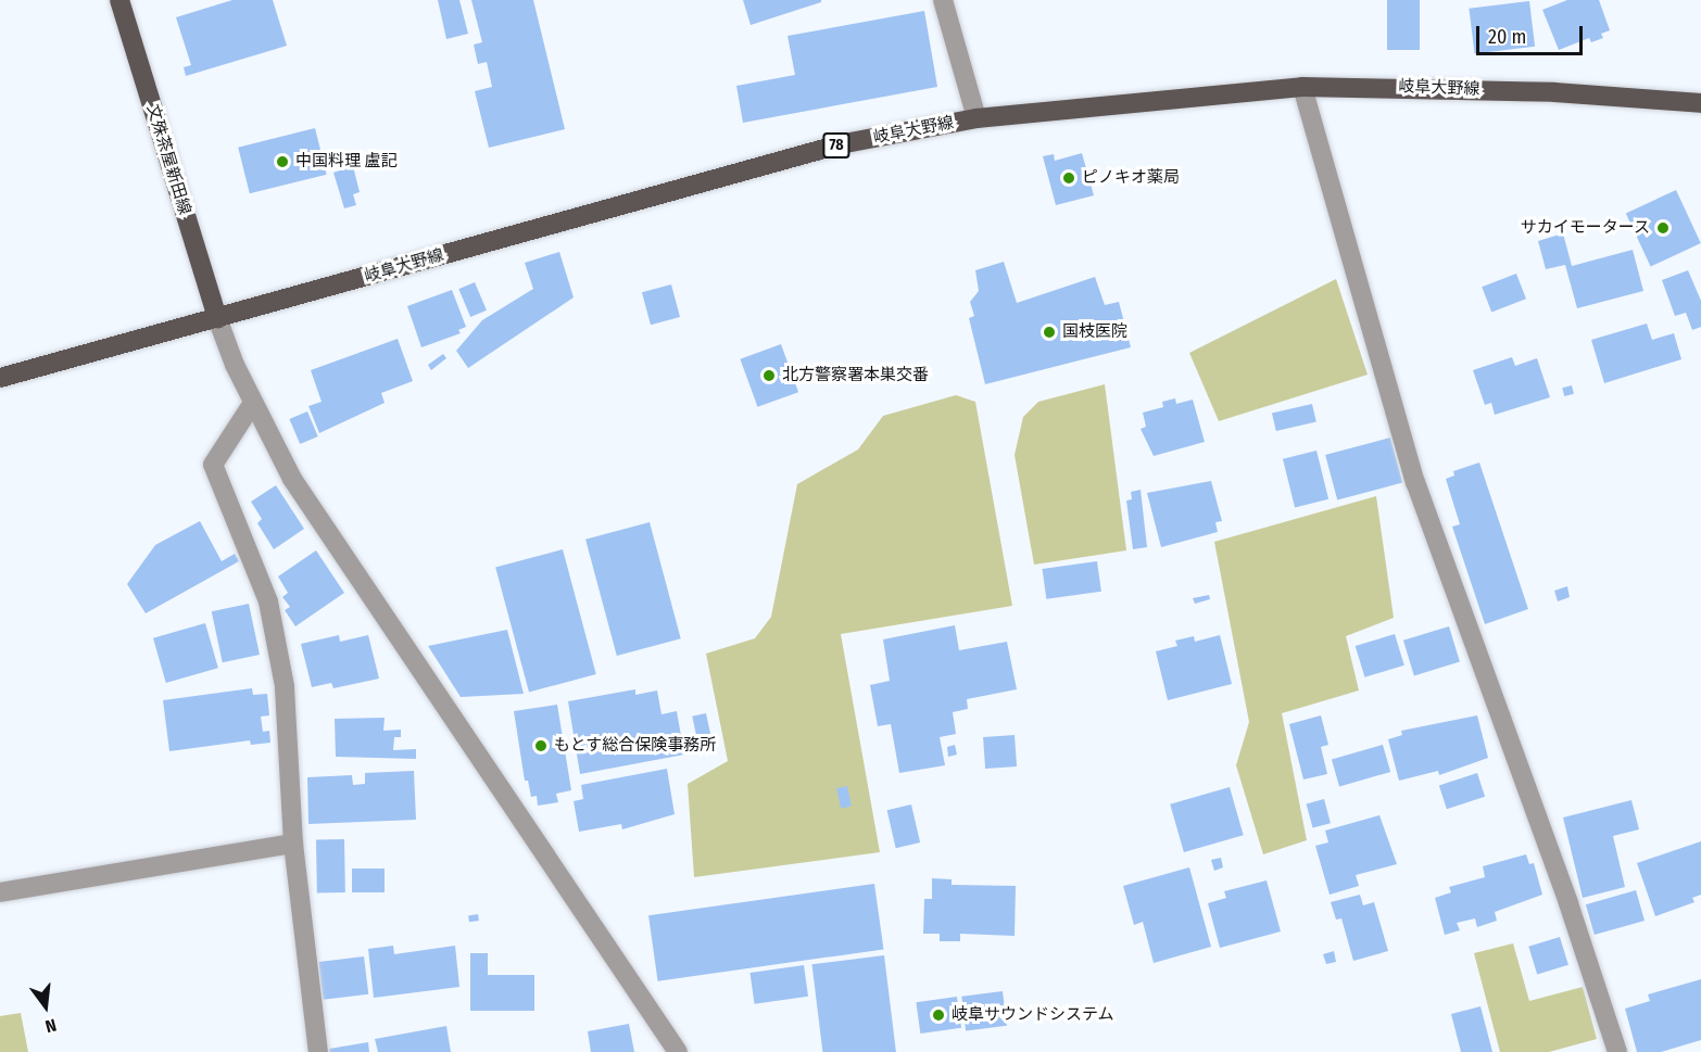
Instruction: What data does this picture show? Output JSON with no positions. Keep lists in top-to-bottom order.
{
  "streets": {
    "main road": ["岐阜大野線", "78", "文殊茶屋新田線"]
  },
  "crossings": [
    ["岐阜大野線", "文殊茶屋新田線"]
  ],
  "places": [
    "中国料理 盧記",
    "ピノキオ薬局",
    "サカイモータース",
    "国枝医院",
    "北方警察署本巣交番",
    "もとす総合保険事務所",
    "岐阜サウンドシステム"
  ],
  "scale_bar": "20 m",
  "north": "bottom"
}
